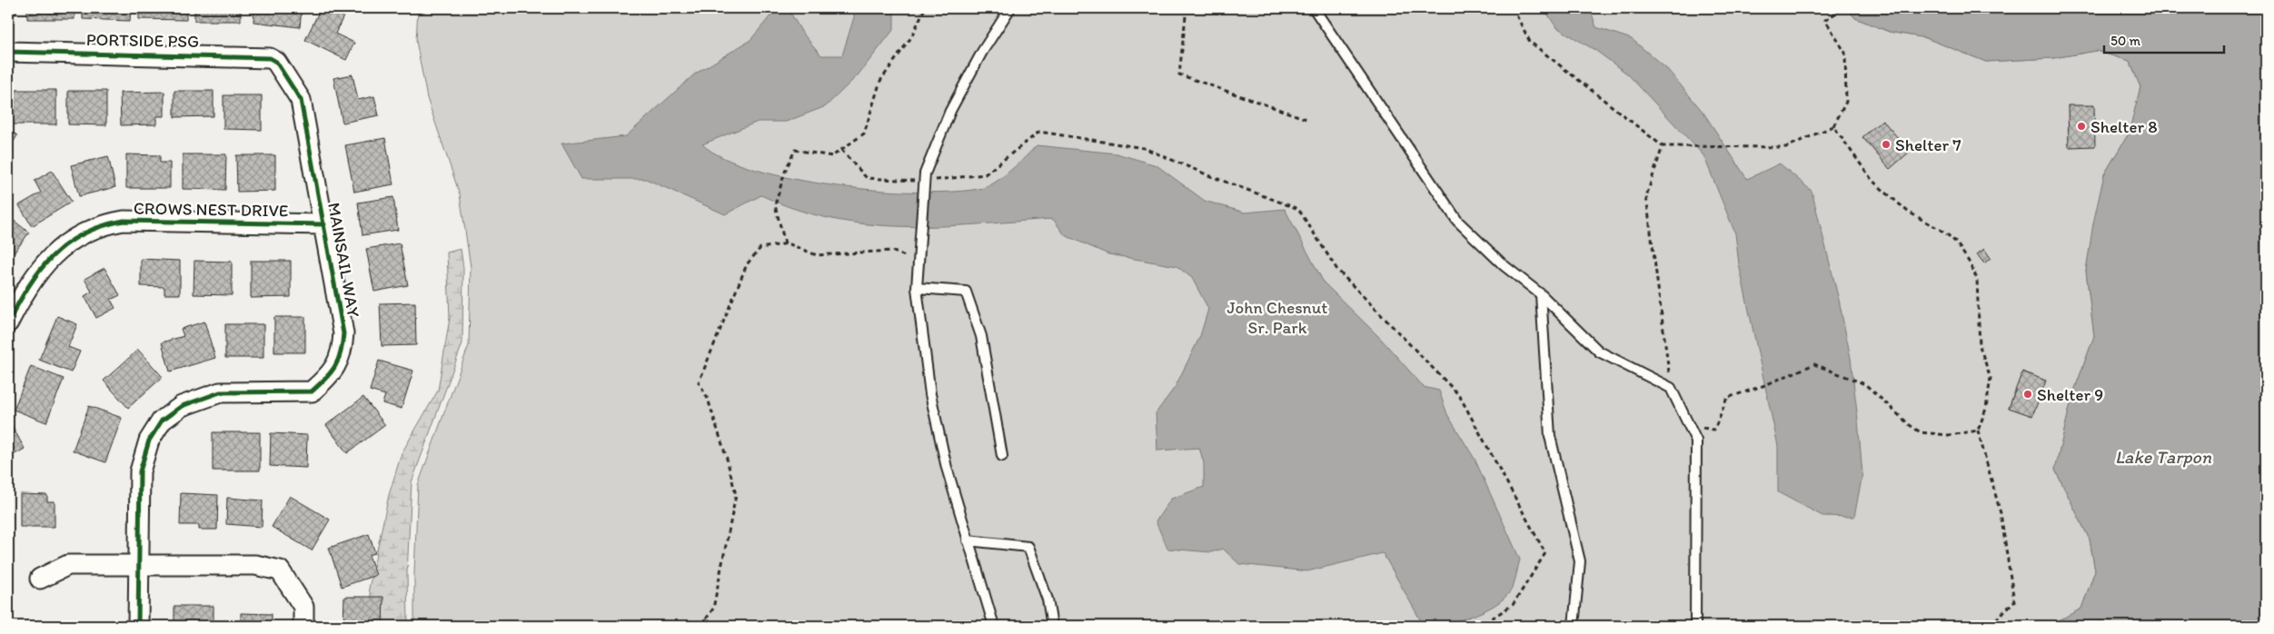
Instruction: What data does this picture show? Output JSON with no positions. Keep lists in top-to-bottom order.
{
  "streets": {
    "street": ["PORTSIDE PSG", "CROWS NEST DRIVE", "MAINSAIL WAY"]
  },
  "crossings": [
    ["PORTSIDE PSG", "MAINSAIL WAY"],
    ["CROWS NEST DRIVE", "MAINSAIL WAY"]
  ],
  "water": ["Lake Tarpon"],
  "parks": ["John Chesnut Sr. Park"],
  "places": ["Shelter 8", "Shelter 7", "Shelter 9"],
  "scale_bar": "50 m"
}
